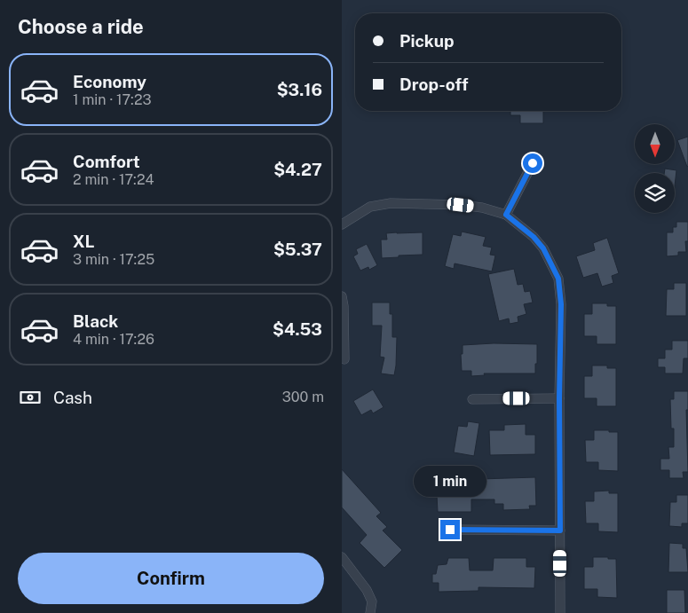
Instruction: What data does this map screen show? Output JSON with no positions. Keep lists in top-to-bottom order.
{
  "north": "bottom",
  "page": {
    "heading": "Choose a ride",
    "banner": ["Pickup", "Drop-off"],
    "list": [
      {
        "name": "Economy",
        "note": "1 min · 17:23",
        "value": "$3.16"
      },
      {
        "name": "Comfort",
        "note": "2 min · 17:24",
        "value": "$4.27"
      },
      {
        "name": "XL",
        "note": "3 min · 17:25",
        "value": "$5.37"
      },
      {
        "name": "Black",
        "note": "4 min · 17:26",
        "value": "$4.53"
      }
    ],
    "pay": ["Cash", "300 m"],
    "bubble": "1 min",
    "buttons": "Confirm"
  }
}
